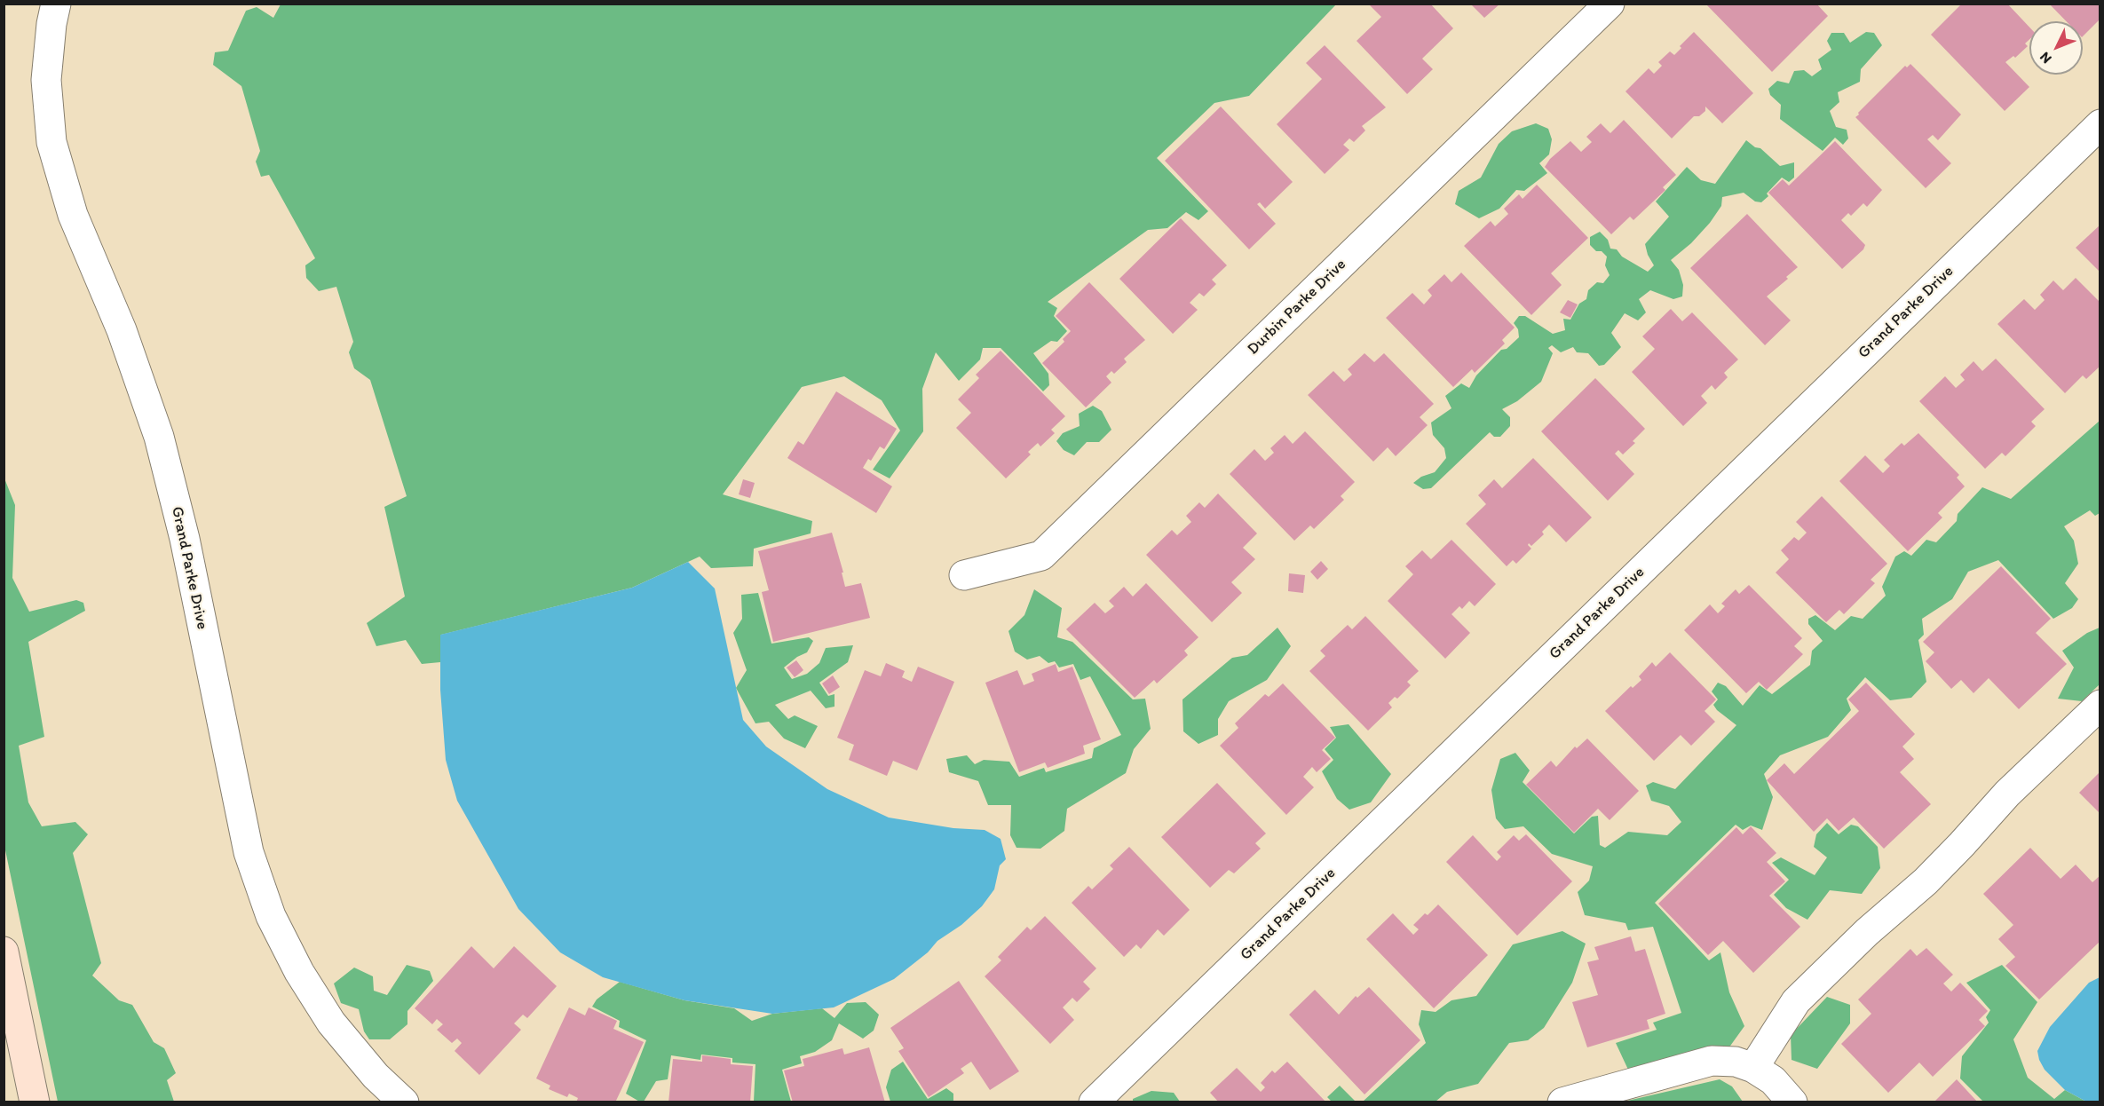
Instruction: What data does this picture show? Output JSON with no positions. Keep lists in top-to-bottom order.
{
  "streets": {
    "street": ["Durbin Parke Drive", "Grand Parke Drive"]
  },
  "north": "bottom left"
}
